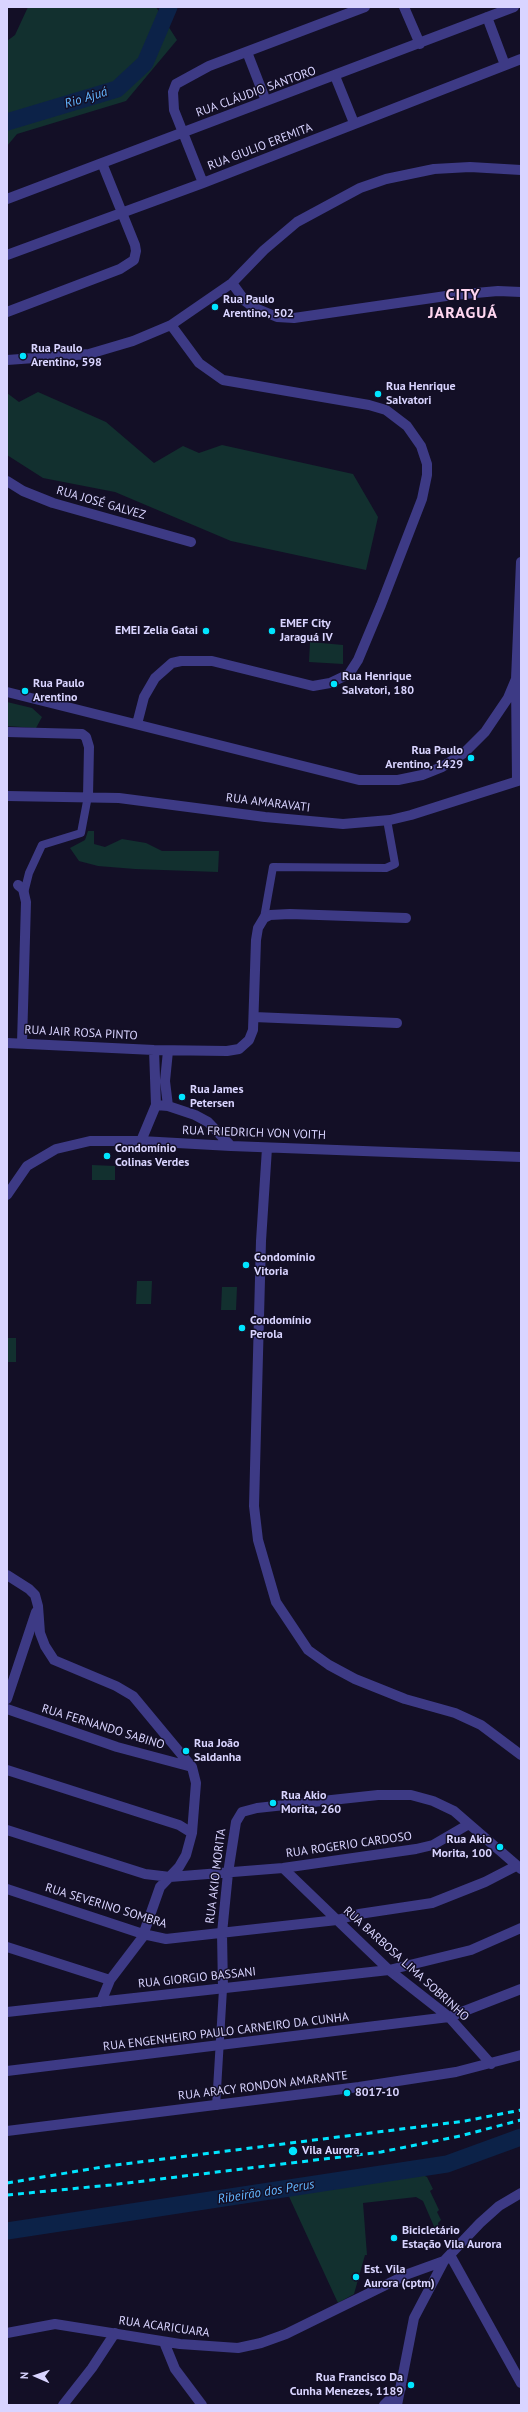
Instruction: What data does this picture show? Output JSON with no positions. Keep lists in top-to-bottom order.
{
  "streets": {
    "street": [
      "RUA CLÁUDIO SANTORO",
      "RUA GIULIO EREMITA",
      "RUA JOSÉ GALVEZ",
      "RUA AMARAVATI",
      "RUA JAIR ROSA PINTO",
      "RUA FRIEDRICH VON VOITH",
      "RUA FERNANDO SABINO",
      "RUA ROGERIO CARDOSO",
      "RUA AKIO MORITA",
      "RUA SEVERINO SOMBRA",
      "RUA BARBOSA LIMA SOBRINHO",
      "RUA GIORGIO BASSANI",
      "RUA ENGENHEIRO PAULO CARNEIRO DA CUNHA",
      "RUA ARACY RONDON AMARANTE",
      "RUA ACARICUARA"
    ]
  },
  "crossings": [
    ["RUA ROGERIO CARDOSO", "RUA AKIO MORITA"],
    ["RUA ROGERIO CARDOSO", "RUA BARBOSA LIMA SOBRINHO"],
    ["RUA AKIO MORITA", "RUA SEVERINO SOMBRA"],
    ["RUA AKIO MORITA", "RUA GIORGIO BASSANI"],
    ["RUA AKIO MORITA", "RUA ENGENHEIRO PAULO CARNEIRO DA CUNHA"],
    ["RUA AKIO MORITA", "RUA ARACY RONDON AMARANTE"],
    ["RUA SEVERINO SOMBRA", "RUA BARBOSA LIMA SOBRINHO"],
    ["RUA BARBOSA LIMA SOBRINHO", "RUA GIORGIO BASSANI"],
    ["RUA BARBOSA LIMA SOBRINHO", "RUA ENGENHEIRO PAULO CARNEIRO DA CUNHA"],
    ["RUA BARBOSA LIMA SOBRINHO", "RUA ARACY RONDON AMARANTE"]
  ],
  "districts": ["CITY JARAGUÁ"],
  "water": ["Rio Ajuá", "Ribeirão dos Perus"],
  "places": [
    "Rua Paulo Arentino, 502",
    "Rua Paulo Arentino, 598",
    "Rua Henrique Salvatori",
    "EMEI Zelia Gatai",
    "EMEF City Jaraguá IV",
    "Rua Henrique Salvatori, 180",
    "Rua Paulo Arentino",
    "Rua Paulo Arentino, 1429",
    "Rua James Petersen",
    "Condomínio Colinas Verdes",
    "Condomínio Vitoria",
    "Condomínio Perola",
    "Rua João Saldanha",
    "Rua Akio Morita, 260",
    "Rua Akio Morita, 100",
    "8017-10",
    "Vila Aurora",
    "Bicicletário Estação Vila Aurora",
    "Est. Vila Aurora (cptm)",
    "Rua Francisco Da Cunha Menezes, 1189"
  ],
  "north": "left"
}
